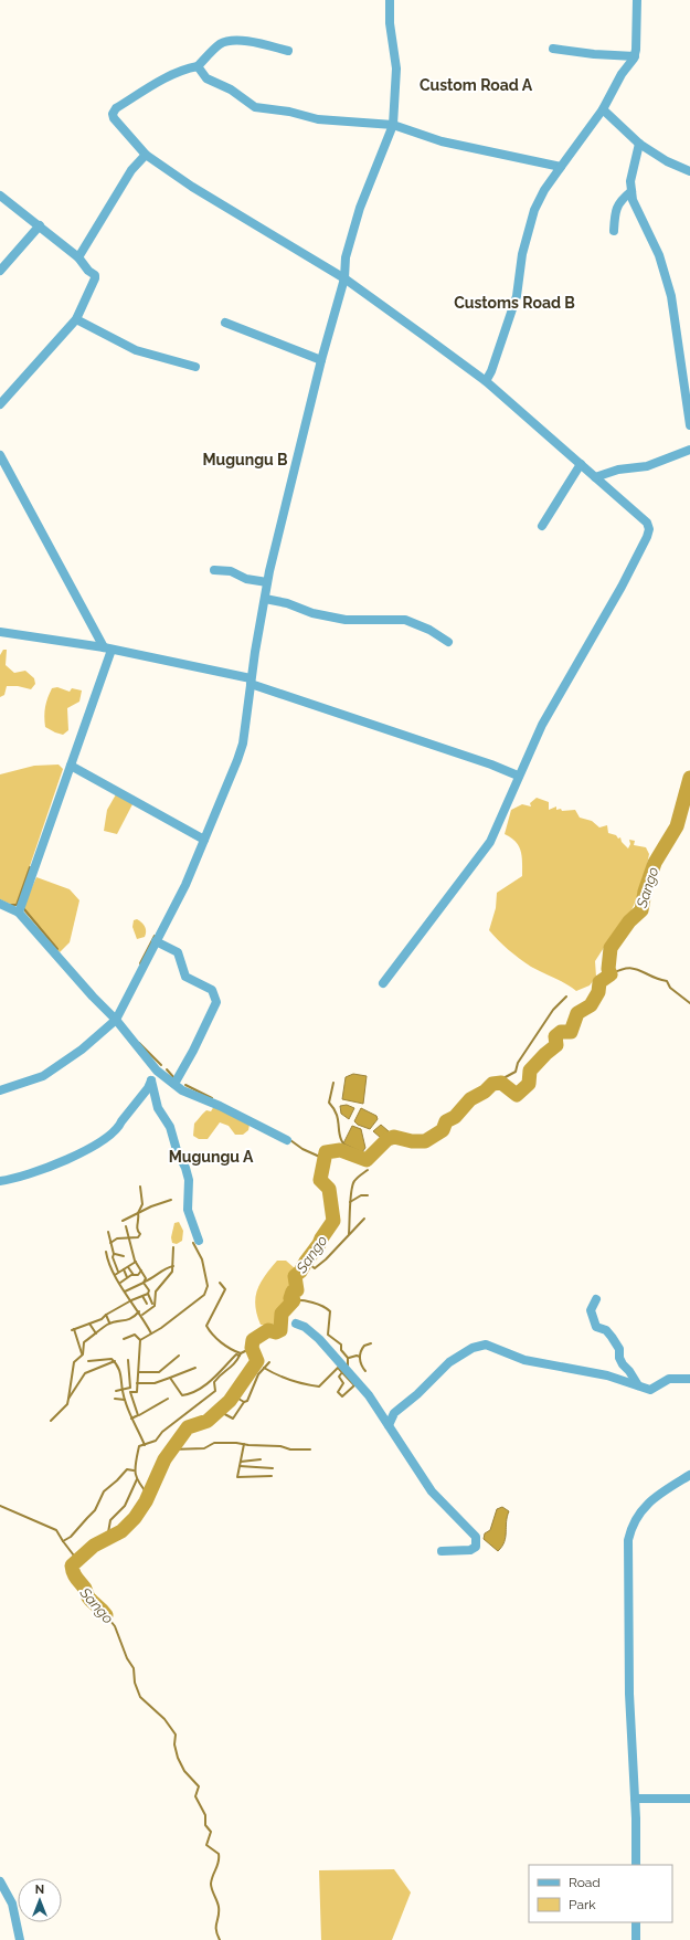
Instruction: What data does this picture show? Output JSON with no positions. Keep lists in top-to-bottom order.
{
  "districts": [
    "Custom Road A",
    "Customs Road B",
    "Mugungu B",
    "Mugungu A"
  ],
  "water": ["Sango"],
  "legend": ["Road", "Park"],
  "north": "top"
}
